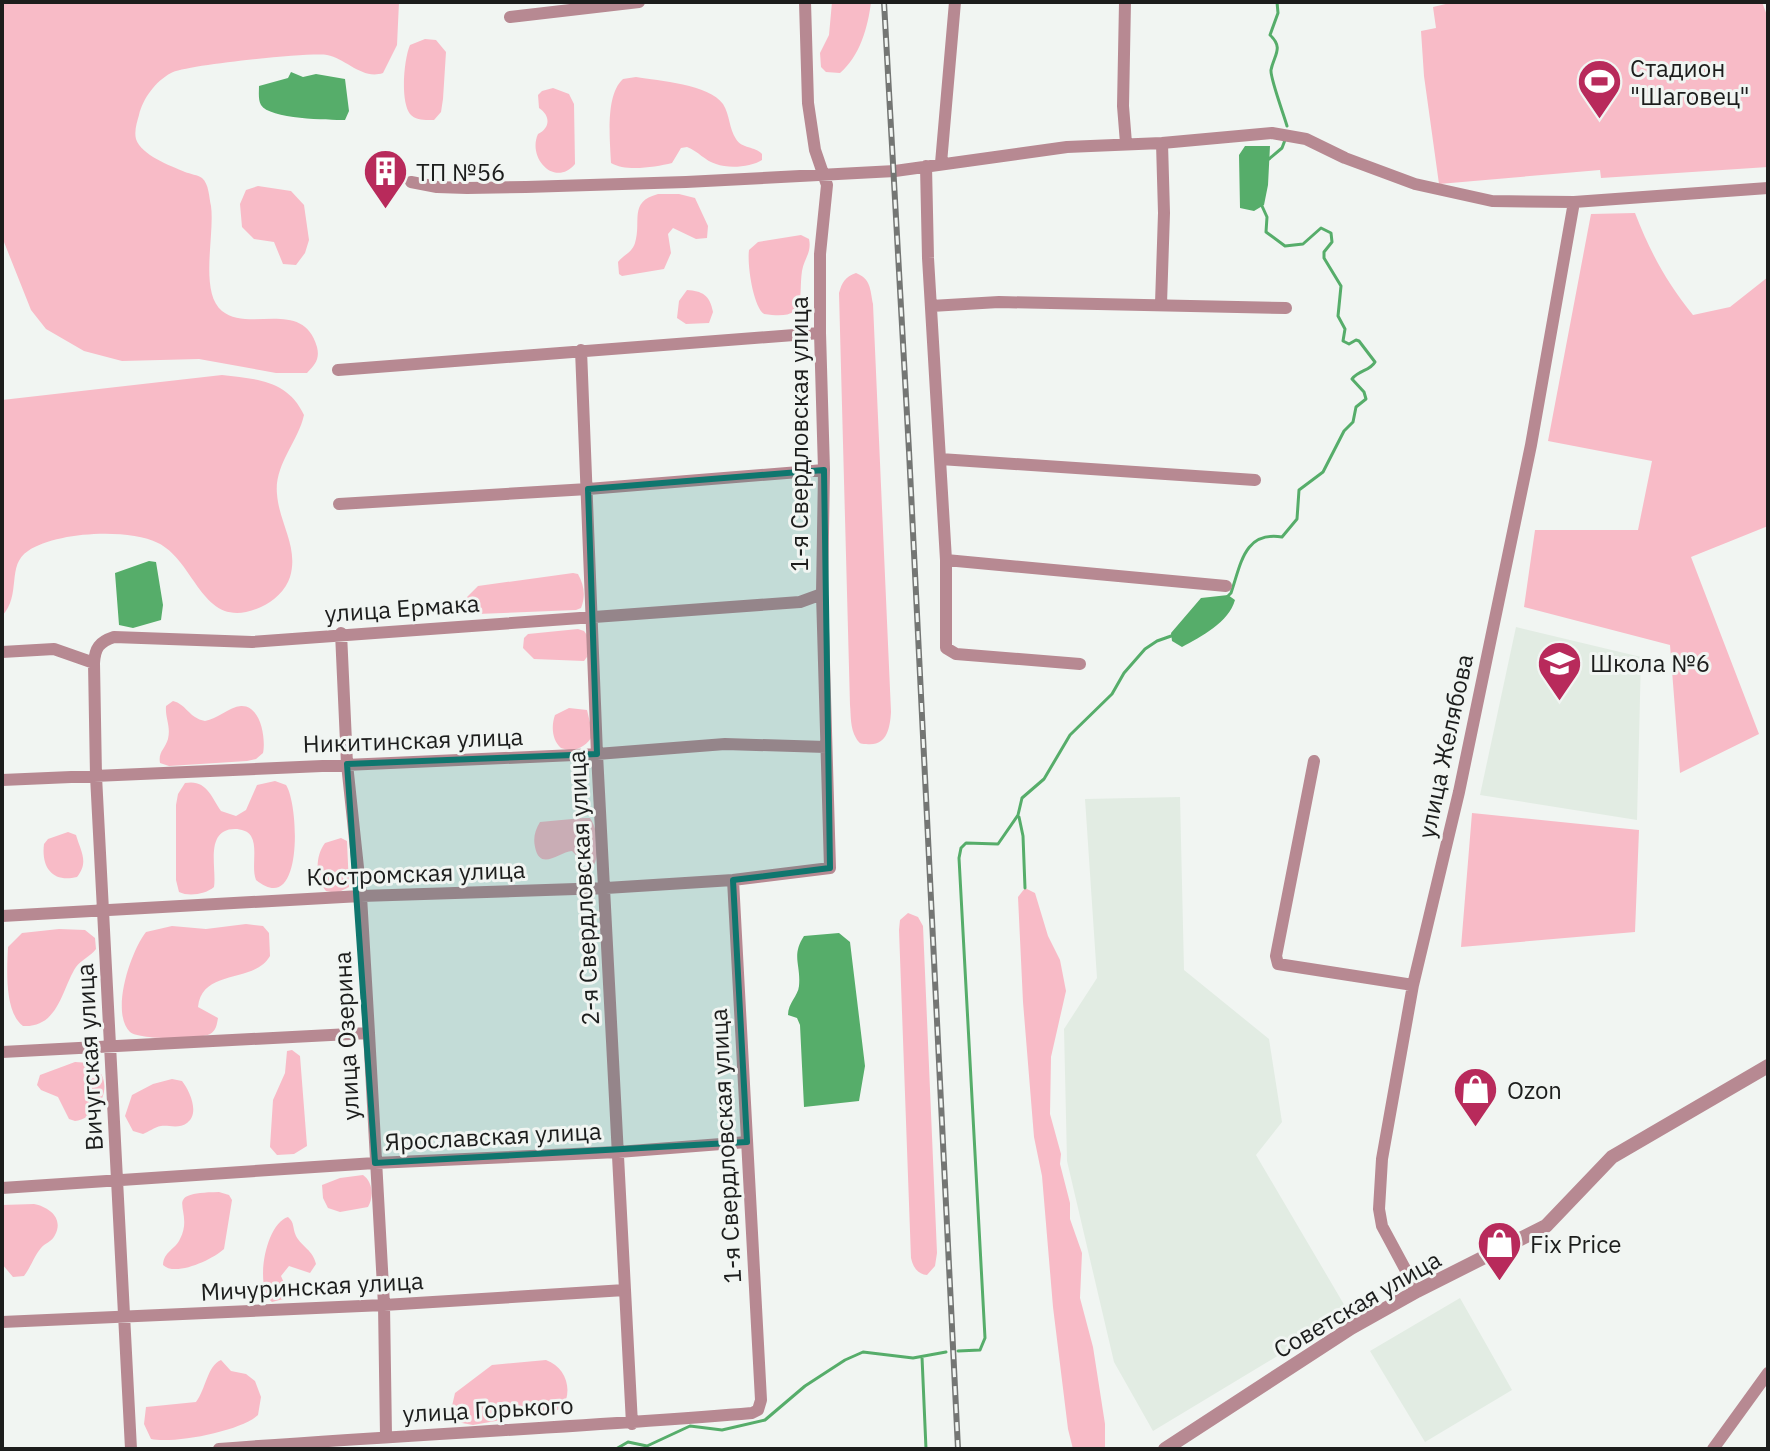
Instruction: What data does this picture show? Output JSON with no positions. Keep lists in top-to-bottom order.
{
  "streets": {
    "street": [
      "1-я Свердловская улица",
      "улица Ермака",
      "Никитинская улица",
      "улица Желябова",
      "Костромская улица",
      "2-я Свердловская улица",
      "улица Озерина",
      "Вичугская улица",
      "Ярославская улица",
      "Мичуринская улица",
      "Советская улица",
      "улица Горького"
    ]
  },
  "crossings": [
    ["1-я Свердловская улица", "улица Ермака"],
    ["1-я Свердловская улица", "Никитинская улица"],
    ["1-я Свердловская улица", "Костромская улица"],
    ["1-я Свердловская улица", "Ярославская улица"],
    ["1-я Свердловская улица", "улица Горького"],
    ["улица Ермака", "2-я Свердловская улица"],
    ["улица Ермака", "улица Озерина"],
    ["улица Ермака", "Вичугская улица"],
    ["Никитинская улица", "2-я Свердловская улица"],
    ["Никитинская улица", "улица Озерина"],
    ["Никитинская улица", "Вичугская улица"],
    ["улица Желябова", "Советская улица"],
    ["Костромская улица", "2-я Свердловская улица"],
    ["Костромская улица", "улица Озерина"],
    ["Костромская улица", "Вичугская улица"],
    ["2-я Свердловская улица", "Ярославская улица"],
    ["2-я Свердловская улица", "Мичуринская улица"],
    ["2-я Свердловская улица", "улица Горького"],
    ["улица Озерина", "Ярославская улица"],
    ["улица Озерина", "Мичуринская улица"],
    ["улица Озерина", "улица Горького"],
    ["Вичугская улица", "Ярославская улица"],
    ["Вичугская улица", "Мичуринская улица"]
  ],
  "places": {
    "sports": ["Стадион \"Шаговец\""],
    "building": ["ТП №56"],
    "school or university": ["Школа №6"],
    "shop": ["Ozon", "Fix Price"]
  }
}
